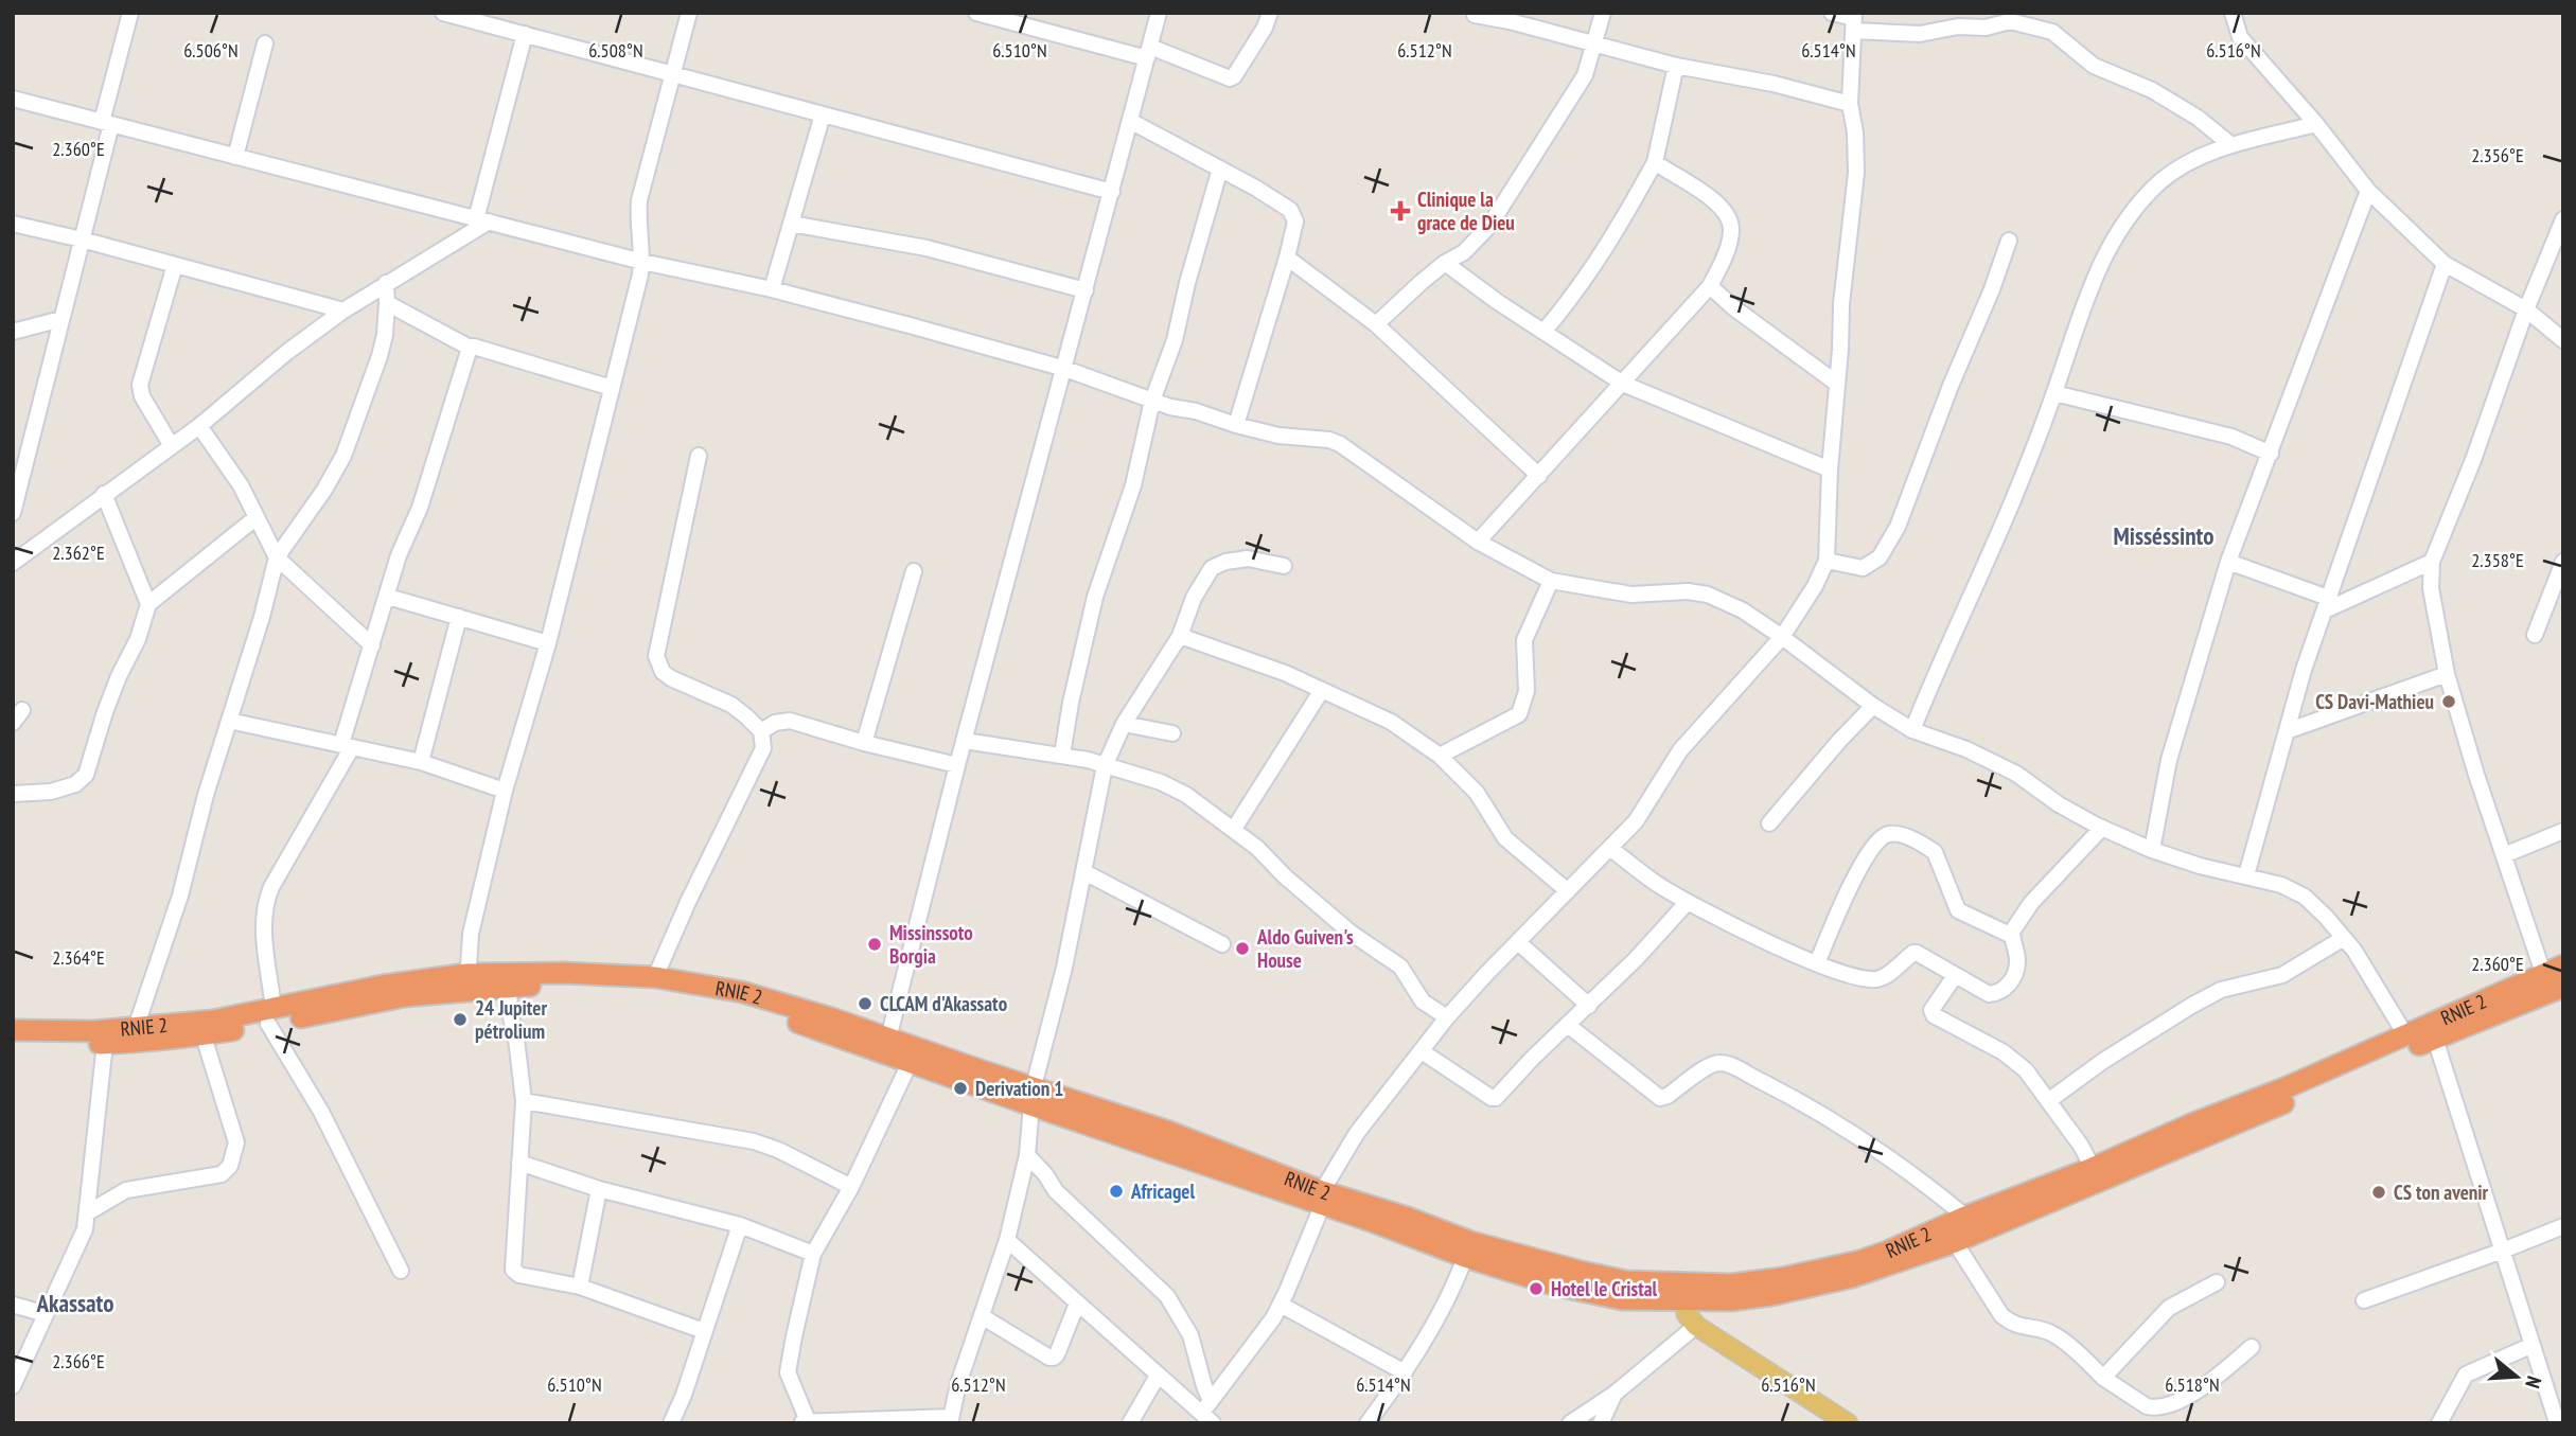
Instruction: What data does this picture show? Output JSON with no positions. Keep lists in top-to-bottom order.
{
  "streets": {
    "highway": ["RNIE 2"]
  },
  "districts": ["Misséssinto", "Akassato"],
  "places": {
    "health": ["Clinique la grace de Dieu"],
    "other": [
      "CS Davi-Mathieu",
      "Missinssoto Borgia",
      "Aldo Guiven's House",
      "CLCAM d'Akassato",
      "24 Jupiter pétrolium",
      "Derivation 1",
      "Africagel",
      "CS ton avenir",
      "Hotel le Cristal"
    ]
  },
  "north": "right",
  "coordinates": [
    "6.506°N",
    "6.508°N",
    "6.510°N",
    "6.512°N",
    "6.514°N",
    "6.516°N",
    "2.360°E",
    "2.356°E",
    "2.362°E",
    "2.358°E",
    "2.364°E",
    "2.366°E",
    "6.518°N"
  ]
}
